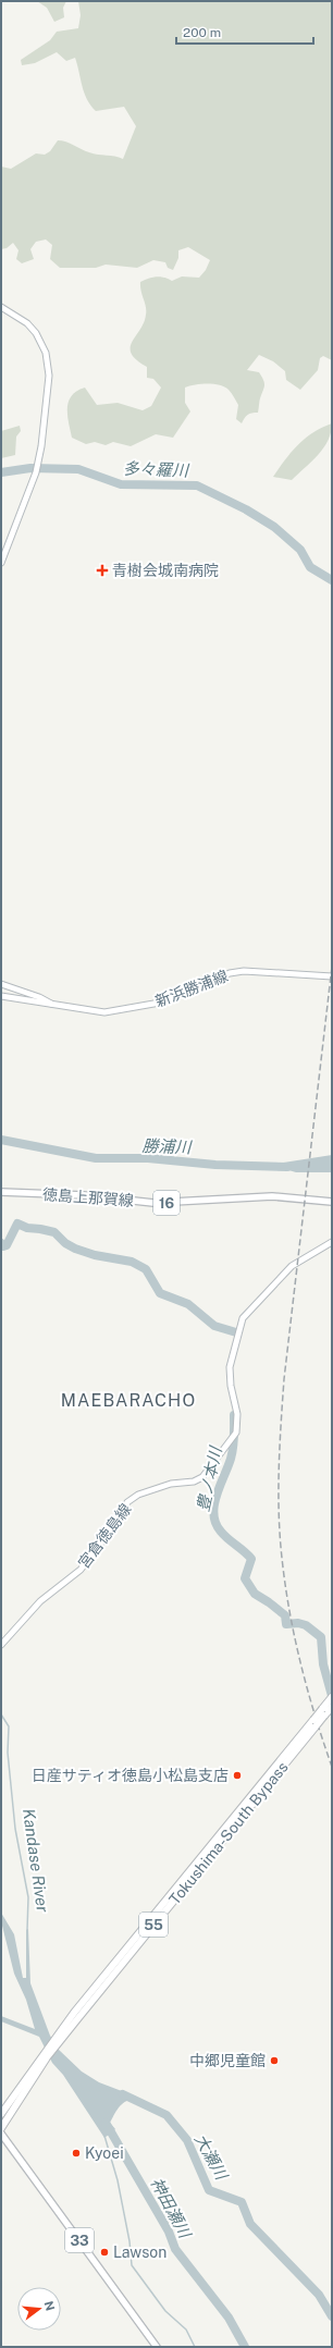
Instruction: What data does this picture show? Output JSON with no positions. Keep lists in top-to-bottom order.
{
  "streets": {
    "highway": ["Tokushima-South Bypass", "55"],
    "main road": [
      "新浜勝浦線",
      "徳島上那賀線",
      "16",
      "宮倉徳島線",
      "33"
    ]
  },
  "districts": ["MAEBARACHO"],
  "water": [
    "多々羅川",
    "勝浦川",
    "豊ノ本川",
    "Kandase River",
    "大瀬川",
    "神田瀬川"
  ],
  "places": {
    "health": ["青樹会城南病院"],
    "other": [
      "日産サティオ徳島小松島支店",
      "中郷児童館",
      "Kyoei",
      "Lawson"
    ]
  },
  "scale_bar": "200 m",
  "north": "right"
}
